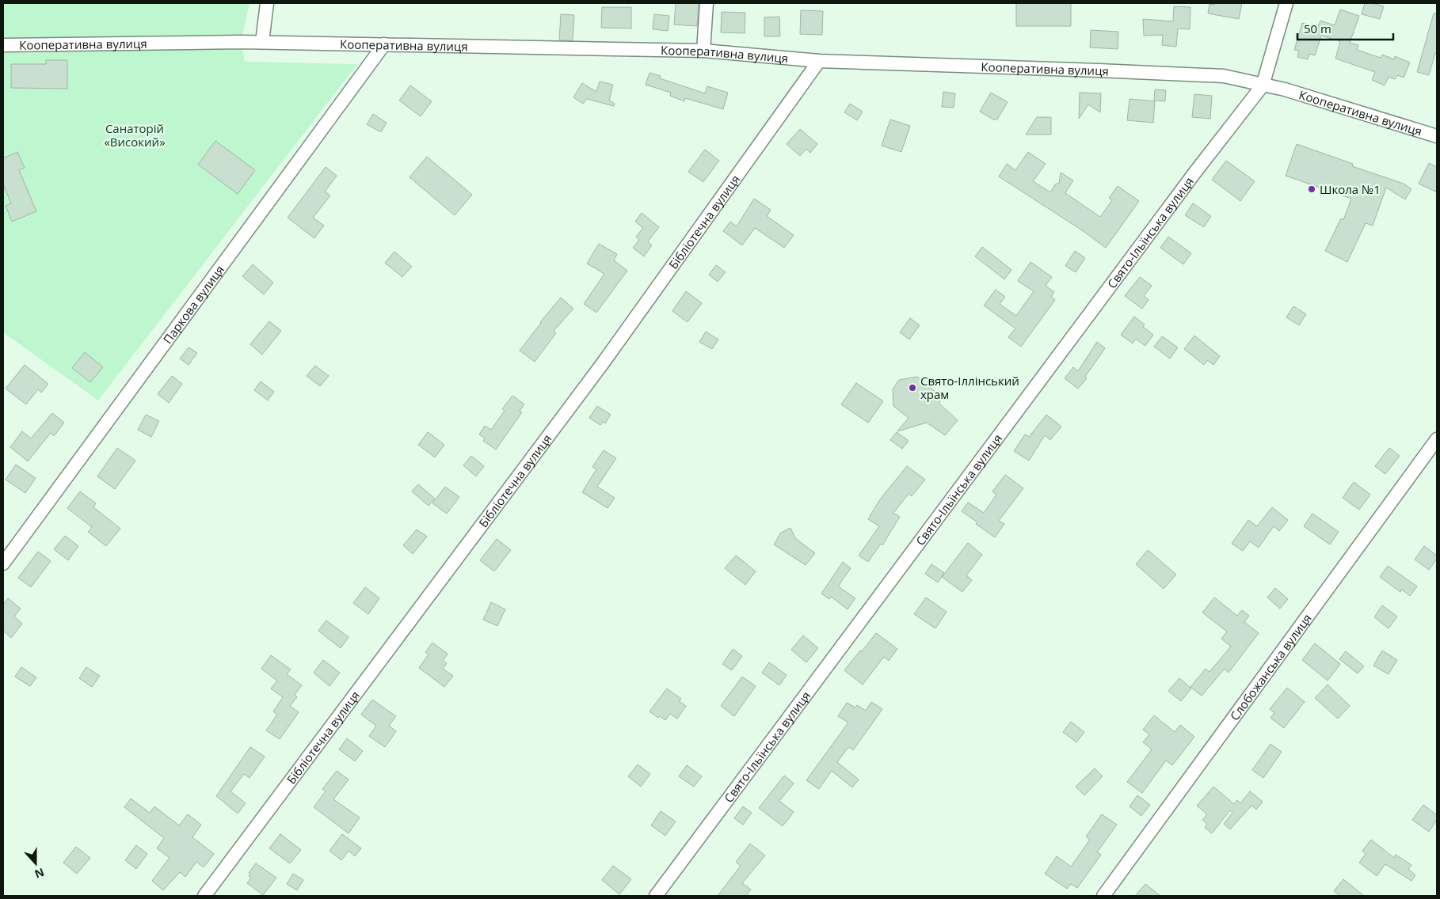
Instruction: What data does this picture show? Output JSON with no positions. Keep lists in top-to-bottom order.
{
  "streets": {
    "street": [
      "Кооперативна вулиця",
      "Бібліотечна вулиця",
      "Свято-Ільїнська вулиця",
      "Паркова вулиця",
      "Слобожанська вулиця"
    ]
  },
  "crossings": [
    ["Кооперативна вулиця", "Бібліотечна вулиця"],
    ["Кооперативна вулиця", "Свято-Ільїнська вулиця"],
    ["Кооперативна вулиця", "Паркова вулиця"]
  ],
  "parks": ["Санаторій «Високий»"],
  "places": ["Школа №1", "Свято-Іллінський храм"],
  "scale_bar": "50 m",
  "north": "bottom"
}
